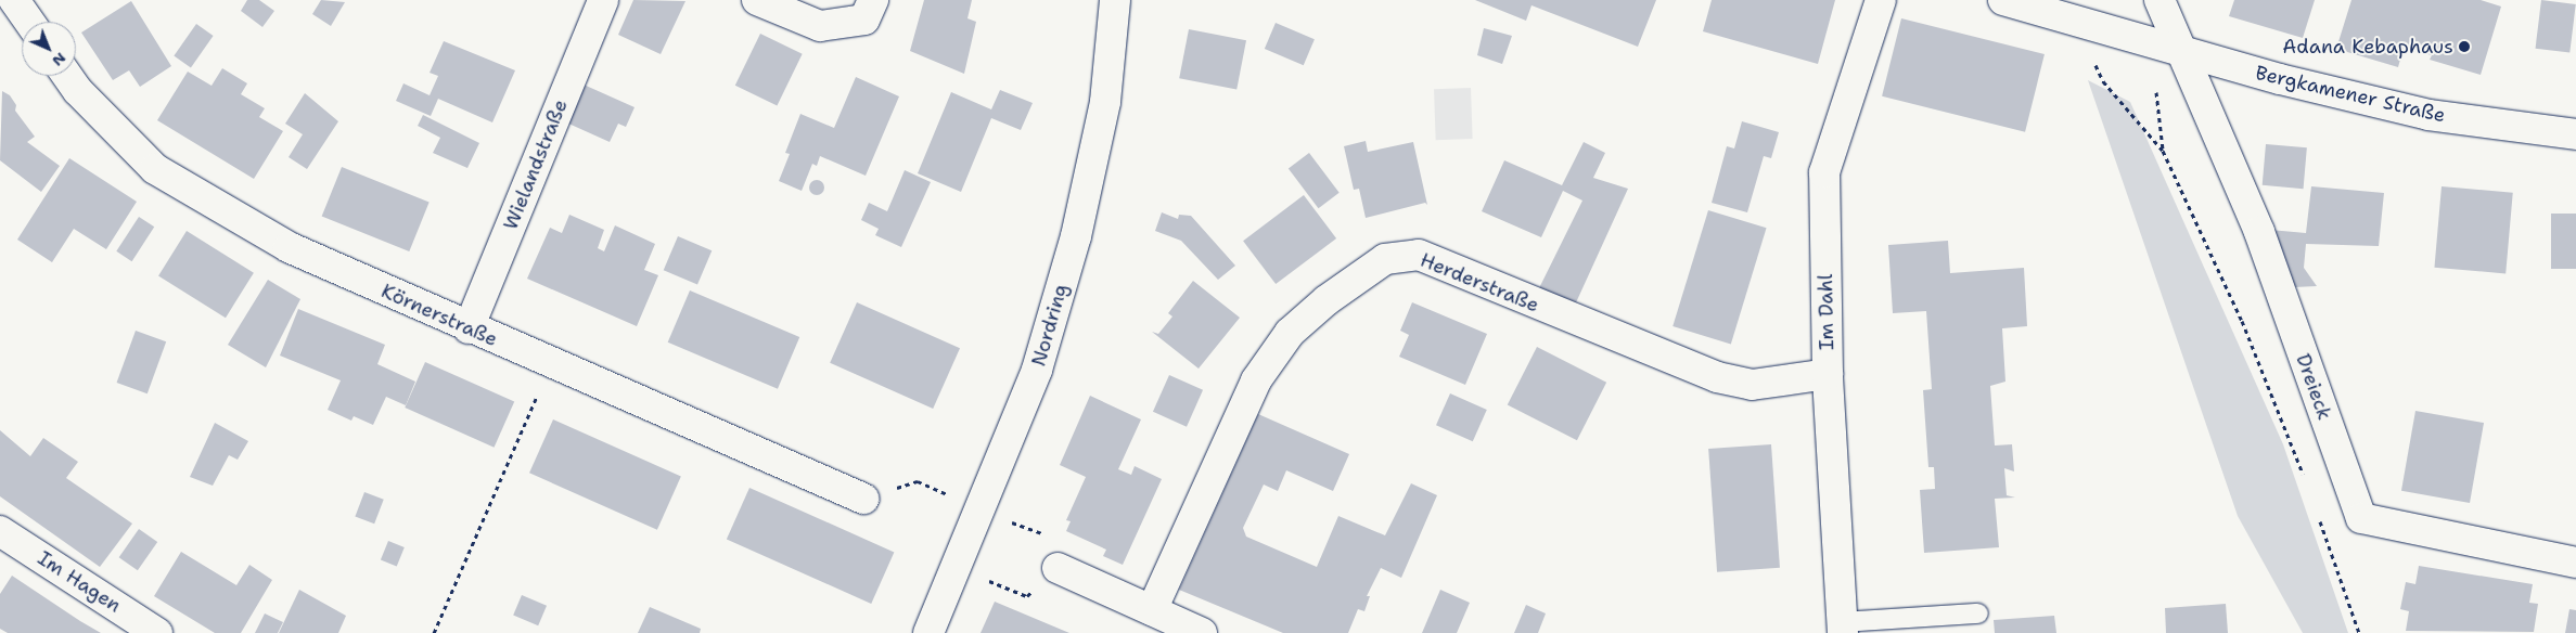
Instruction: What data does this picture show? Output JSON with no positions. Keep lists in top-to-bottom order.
{
  "streets": {
    "street": [
      "Bergkamener Straße",
      "Wielandstraße",
      "Herderstraße",
      "Im Dahl",
      "Körnerstraße",
      "Nordring",
      "Dreieck",
      "Im Hagen"
    ]
  },
  "crossings": [
    ["Bergkamener Straße", "Dreieck"],
    ["Wielandstraße", "Körnerstraße"],
    ["Herderstraße", "Im Dahl"]
  ],
  "places": ["Adana Kebaphaus"],
  "north": "bottom right"
}
